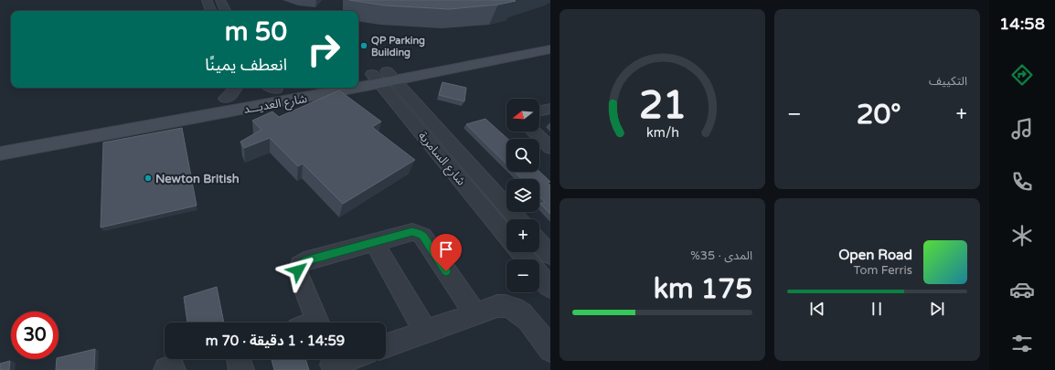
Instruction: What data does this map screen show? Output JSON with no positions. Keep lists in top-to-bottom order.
{
  "streets": {
    "street": ["شارع العديـــد", "شارع السامرية"]
  },
  "crossings": [
    ["شارع العديـــد", "شارع السامرية"]
  ],
  "places": ["QP Parking Building", "Newton British"],
  "north": "left",
  "page": {
    "tabs": "14:58",
    "tile": [
      "التكييف",
      ["المدى · 35%", "175 km"]
    ],
    "turn": ["50 m", "انعطف يمينًا"],
    "map_buttons": ["+", "−"],
    "heat": ["−", "20°", "+"],
    "song": ["Open Road", "Tom Ferris"],
    "limit": "30",
    "trip": "14:59 · 1 دقيقة · 70 m",
    "gauge": ["21", "km/h"]
  }
}
